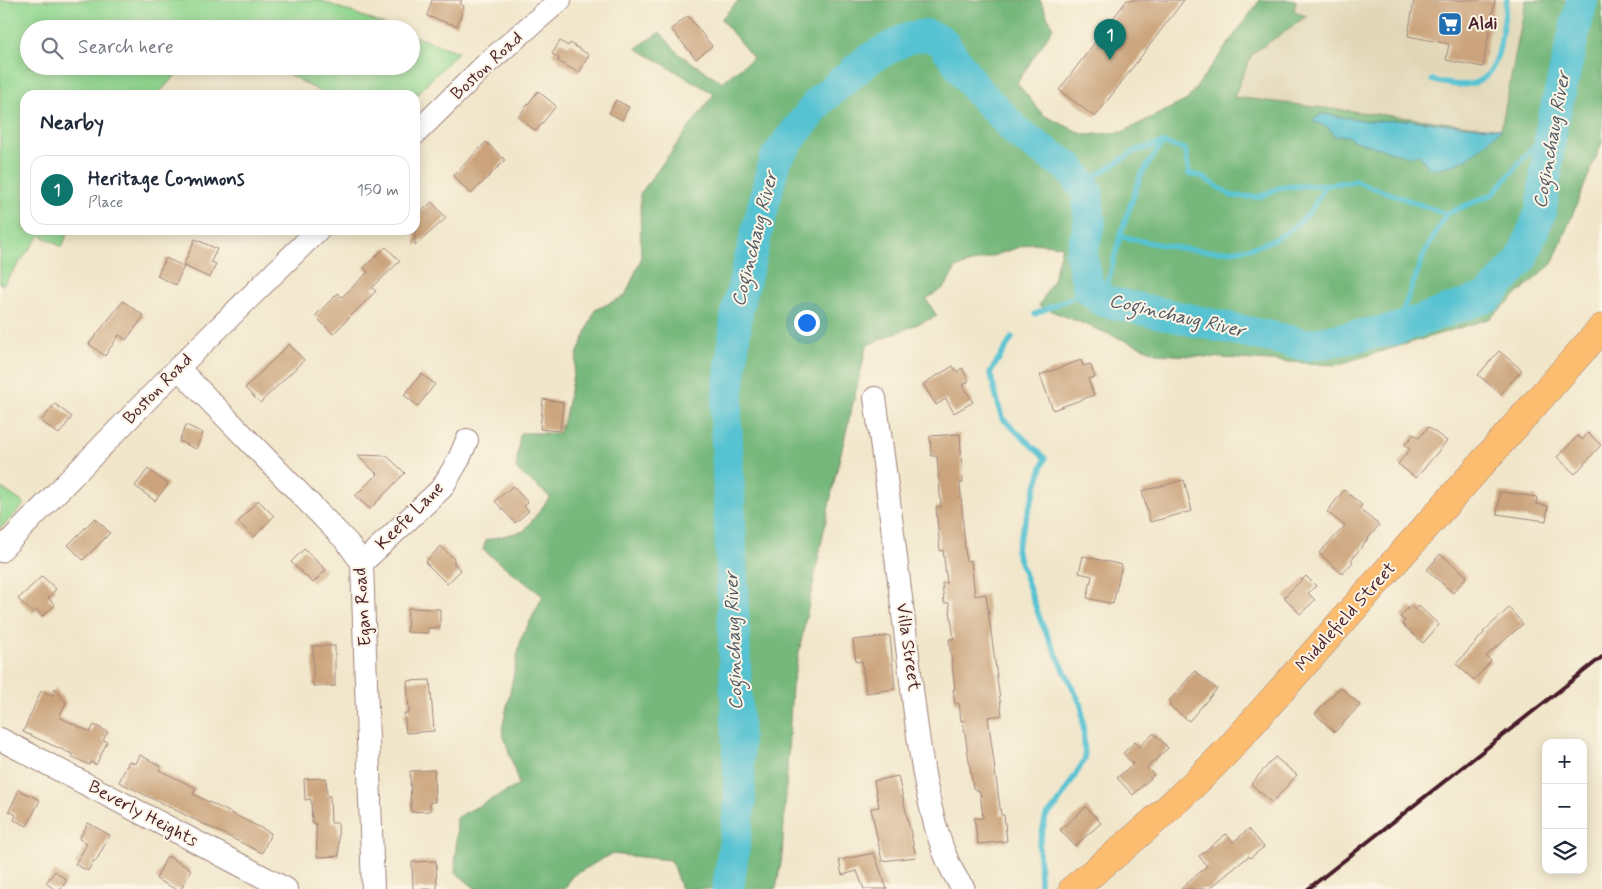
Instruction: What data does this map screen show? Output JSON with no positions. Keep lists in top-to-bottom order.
{
  "streets": {
    "main road": ["Middlefield Street"],
    "street": [
      "Boston Road",
      "Keefe Lane",
      "Egan Road",
      "Villa Street",
      "Beverly Heights"
    ]
  },
  "crossings": [
    ["Boston Road", "Egan Road"],
    ["Keefe Lane", "Egan Road"]
  ],
  "water": ["Coginchaug River"],
  "places": {
    "supermarket": ["Aldi"]
  },
  "page": {
    "pins": "1",
    "search": "Search here",
    "heading": "Nearby",
    "list": [
      {
        "mark": "1",
        "name": "Heritage Commons",
        "note": "Place",
        "value": "150 m"
      }
    ],
    "map_buttons": ["+", "−"]
  }
}
